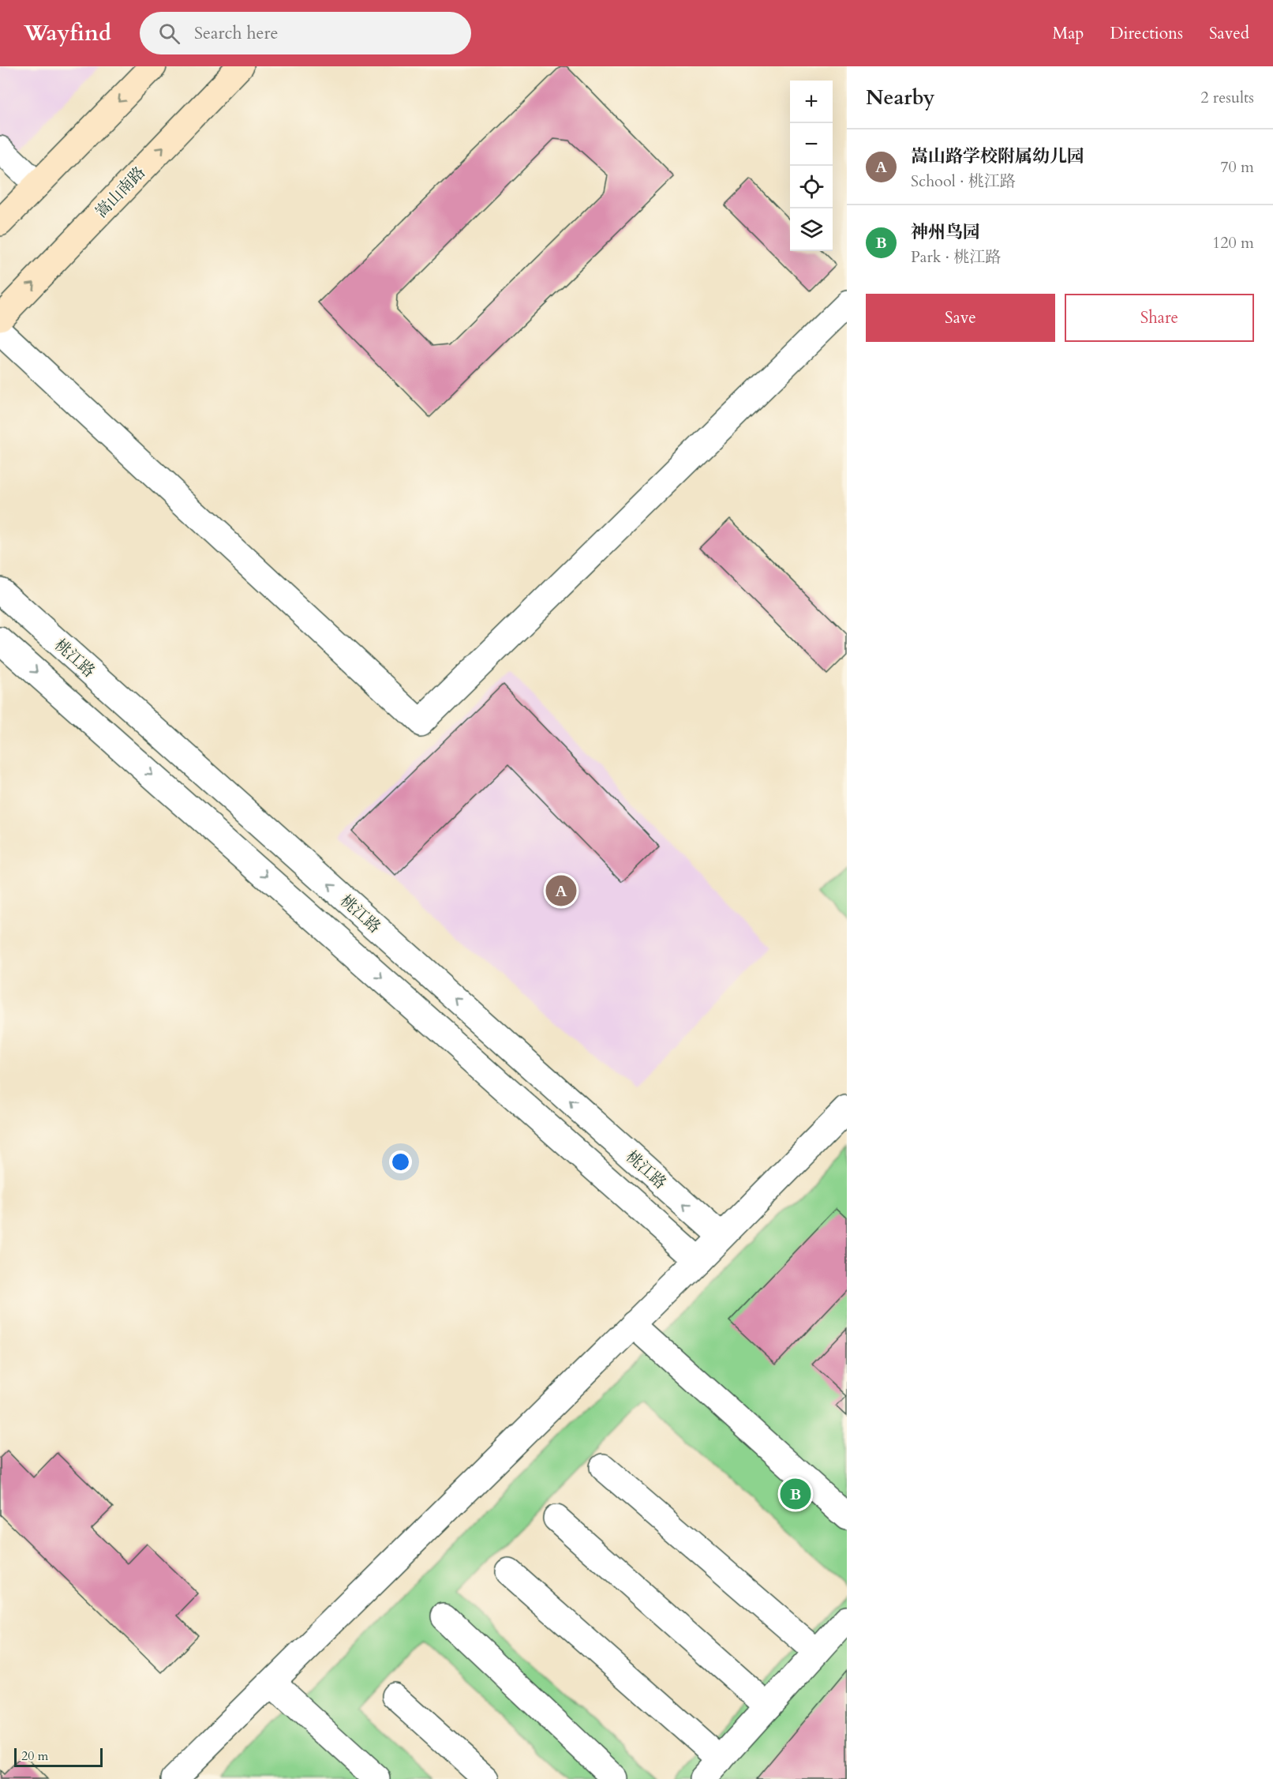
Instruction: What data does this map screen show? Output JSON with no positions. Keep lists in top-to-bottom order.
{
  "streets": {
    "main road": ["嵩山南路"],
    "street": ["桃江路"]
  },
  "scale_bar": "20 m",
  "page": {
    "header": "Wayfind",
    "search": "Search here",
    "nav": ["Map", "Directions", "Saved"],
    "heading": ["Nearby", "2 results"],
    "map_buttons": ["+", "−"],
    "list": [
      {
        "mark": "A",
        "name": "嵩山路学校附属幼儿园",
        "note": "School · 桃江路",
        "value": "70 m"
      },
      {
        "mark": "B",
        "name": "神州鸟园",
        "note": "Park · 桃江路",
        "value": "120 m"
      }
    ],
    "buttons": ["Save", "Share"],
    "pins": ["A", "B"],
    "scale": "20 m"
  }
}
